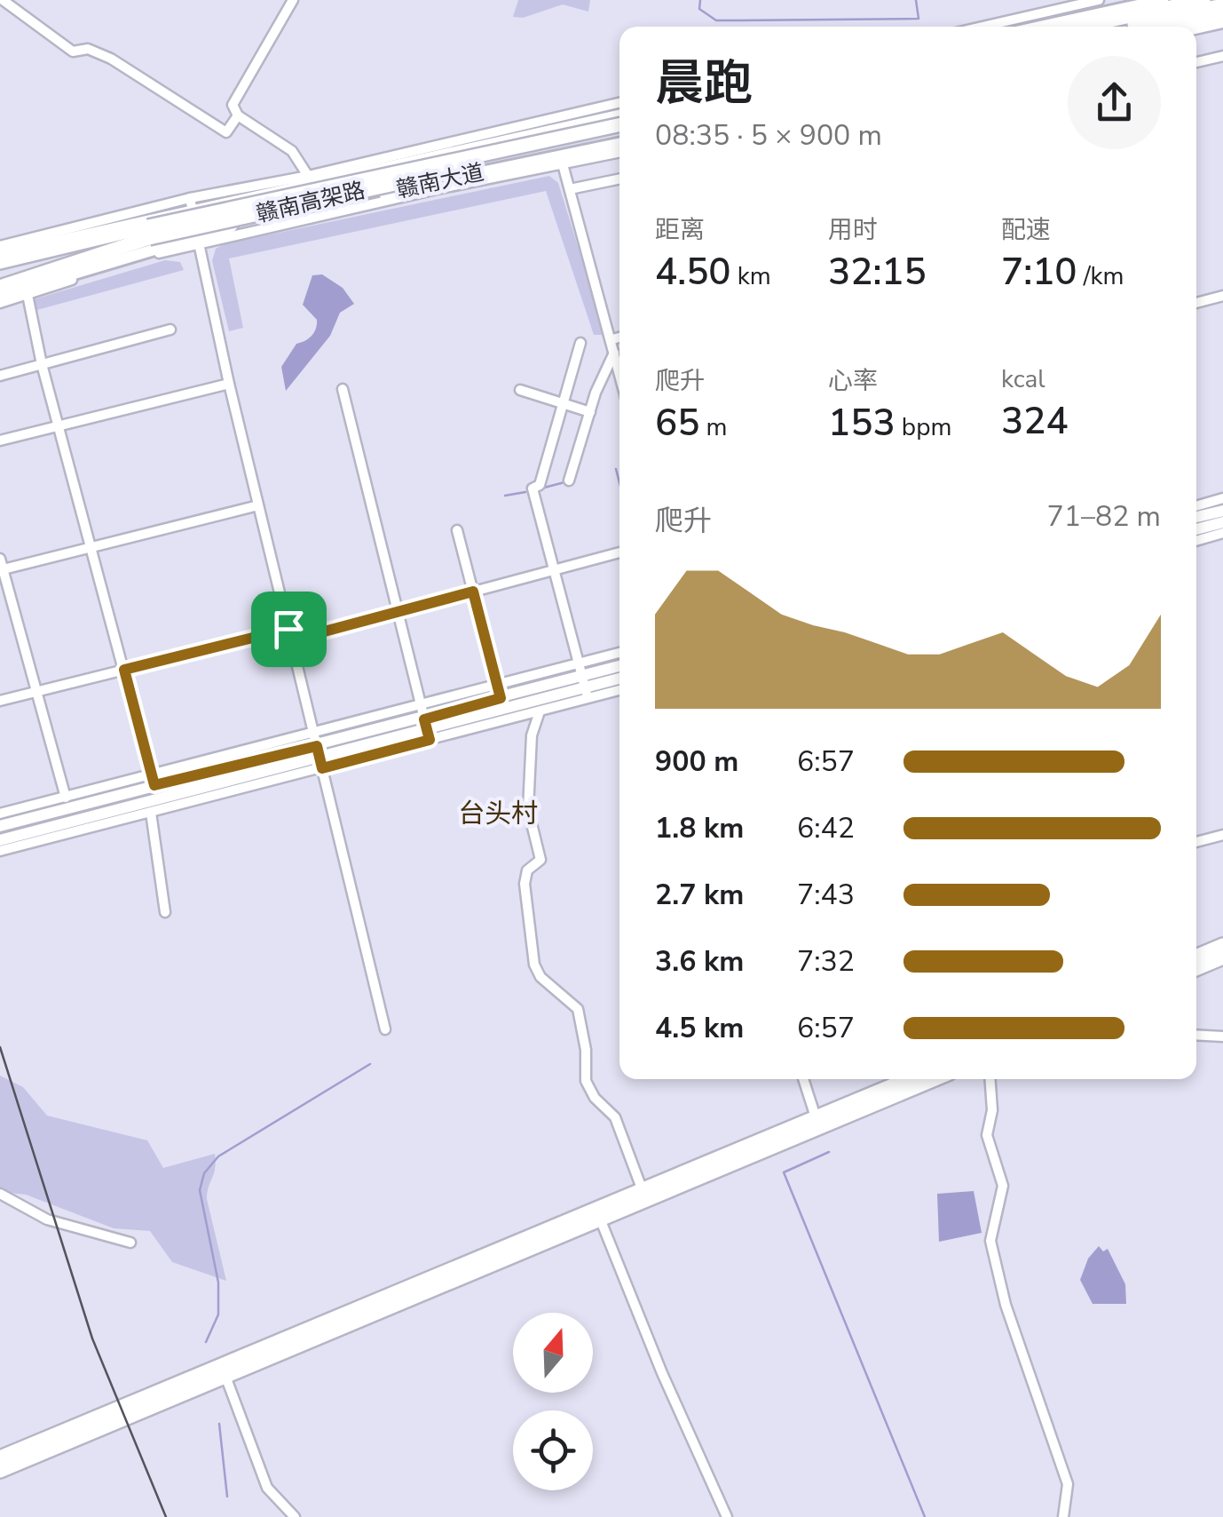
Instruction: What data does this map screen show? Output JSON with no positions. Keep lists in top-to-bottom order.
{
  "streets": {
    "highway": ["赣南高架路"],
    "main road": ["赣南大道"]
  },
  "crossings": [
    ["赣南大道", "赣南高架路"]
  ],
  "districts": ["台头村"],
  "north": "top",
  "page": {
    "heading": ["晨跑", "08:35 · 5 × 900 m"],
    "stats": [
      ["距离", "4.50 km"],
      ["用时", "32:15"],
      ["配速", "7:10 /km"],
      ["爬升", "65 m"],
      ["心率", "153 bpm"],
      ["kcal", "324"]
    ],
    "chart": ["爬升", "71–82 m"],
    "list": [
      {
        "name": "900 m",
        "note": "6:57"
      },
      {
        "name": "1.8 km",
        "note": "6:42"
      },
      {
        "name": "2.7 km",
        "note": "7:43"
      },
      {
        "name": "3.6 km",
        "note": "7:32"
      },
      {
        "name": "4.5 km",
        "note": "6:57"
      }
    ]
  }
}
